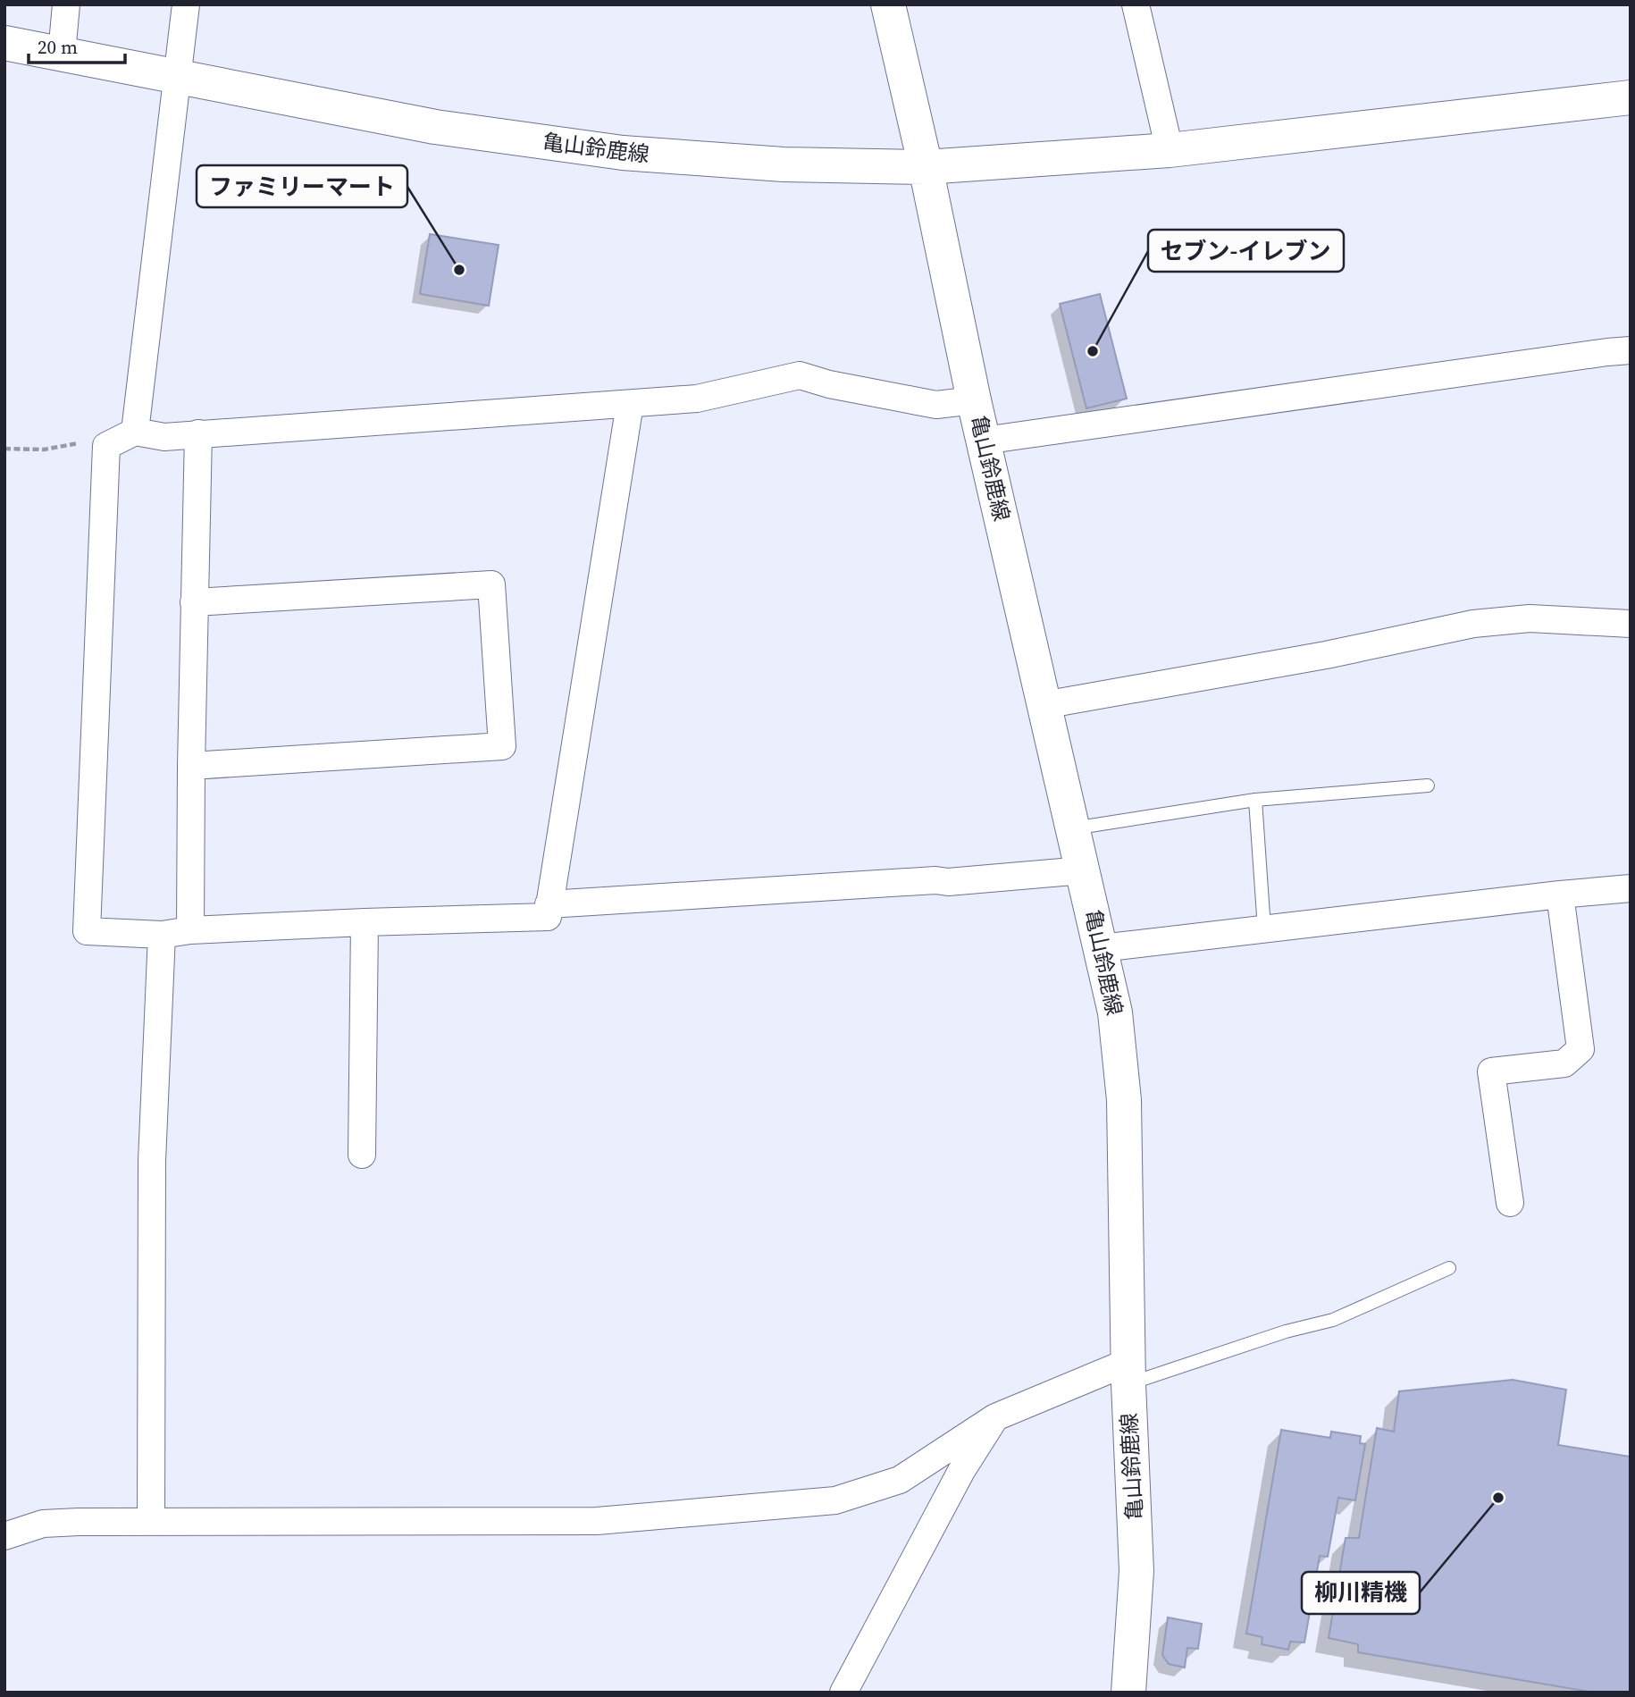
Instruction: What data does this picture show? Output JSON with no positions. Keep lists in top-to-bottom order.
{
  "streets": {
    "main road": ["亀山鈴鹿線"]
  },
  "places": ["ファミリーマート", "セブン-イレブン", "柳川精機"],
  "scale_bar": "20 m"
}
